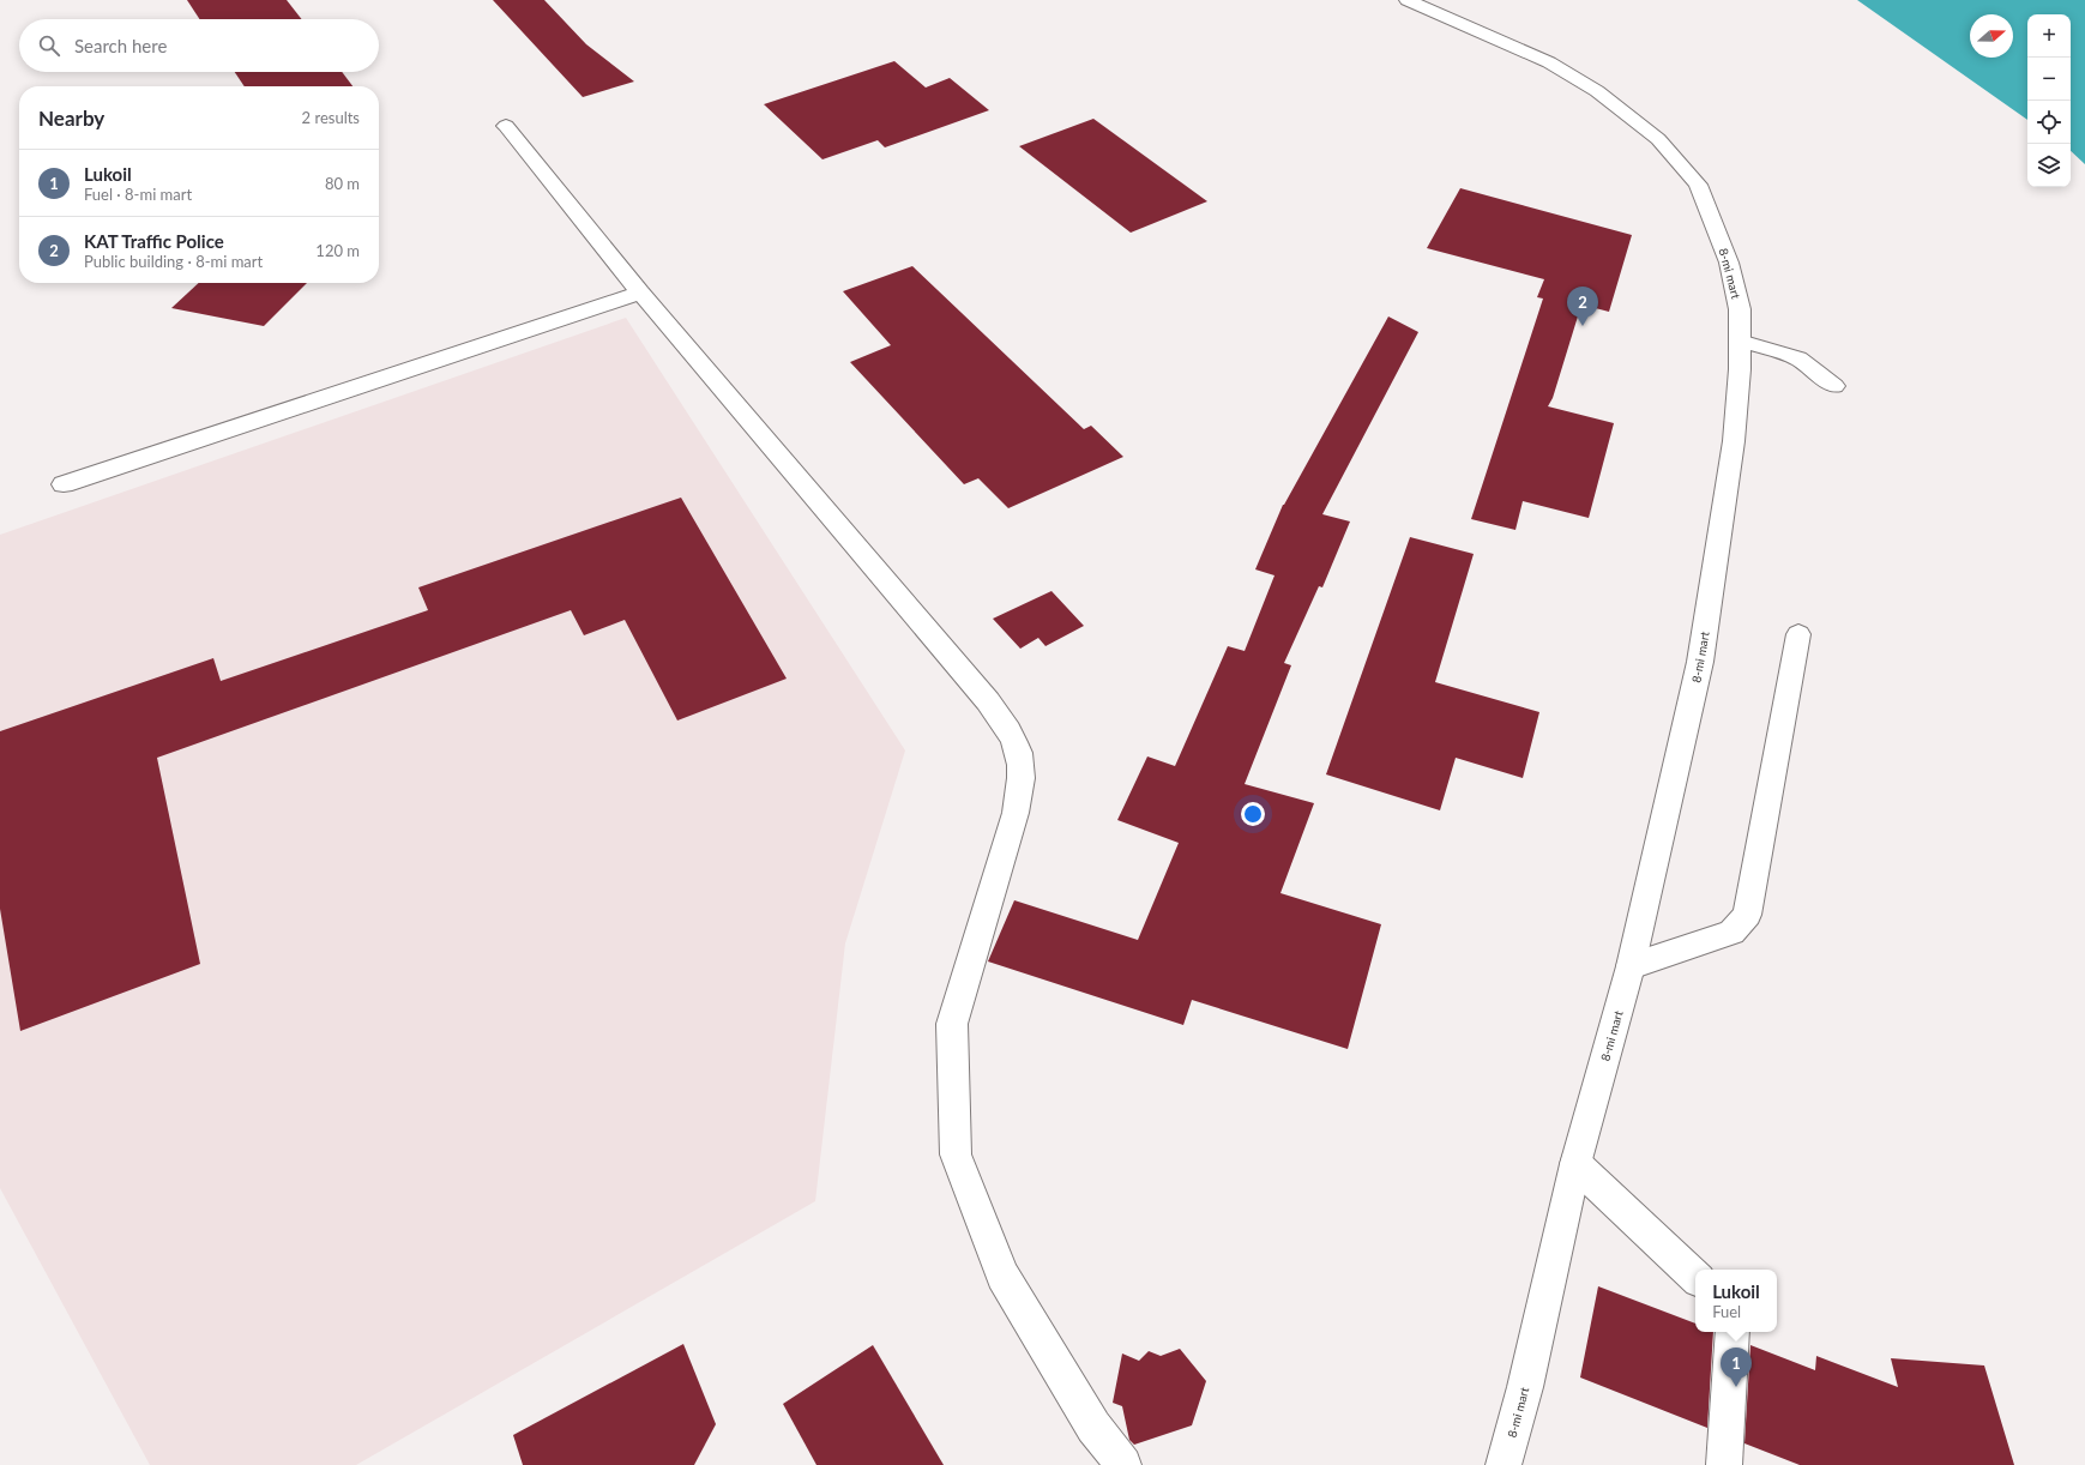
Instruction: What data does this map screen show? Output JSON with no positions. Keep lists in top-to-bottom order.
{
  "streets": {
    "street": ["8-mi mart"]
  },
  "north": "right",
  "page": {
    "map_buttons": ["+", "−"],
    "search": "Search here",
    "heading": ["Nearby", "2 results"],
    "list": [
      {
        "mark": "1",
        "name": "Lukoil",
        "note": "Fuel · 8-mi mart",
        "value": "80 m"
      },
      {
        "mark": "2",
        "name": "KAT Traffic Police",
        "note": "Public building · 8-mi mart",
        "value": "120 m"
      }
    ],
    "pins": ["2", "1"],
    "popup": ["Lukoil", "Fuel"]
  }
}
